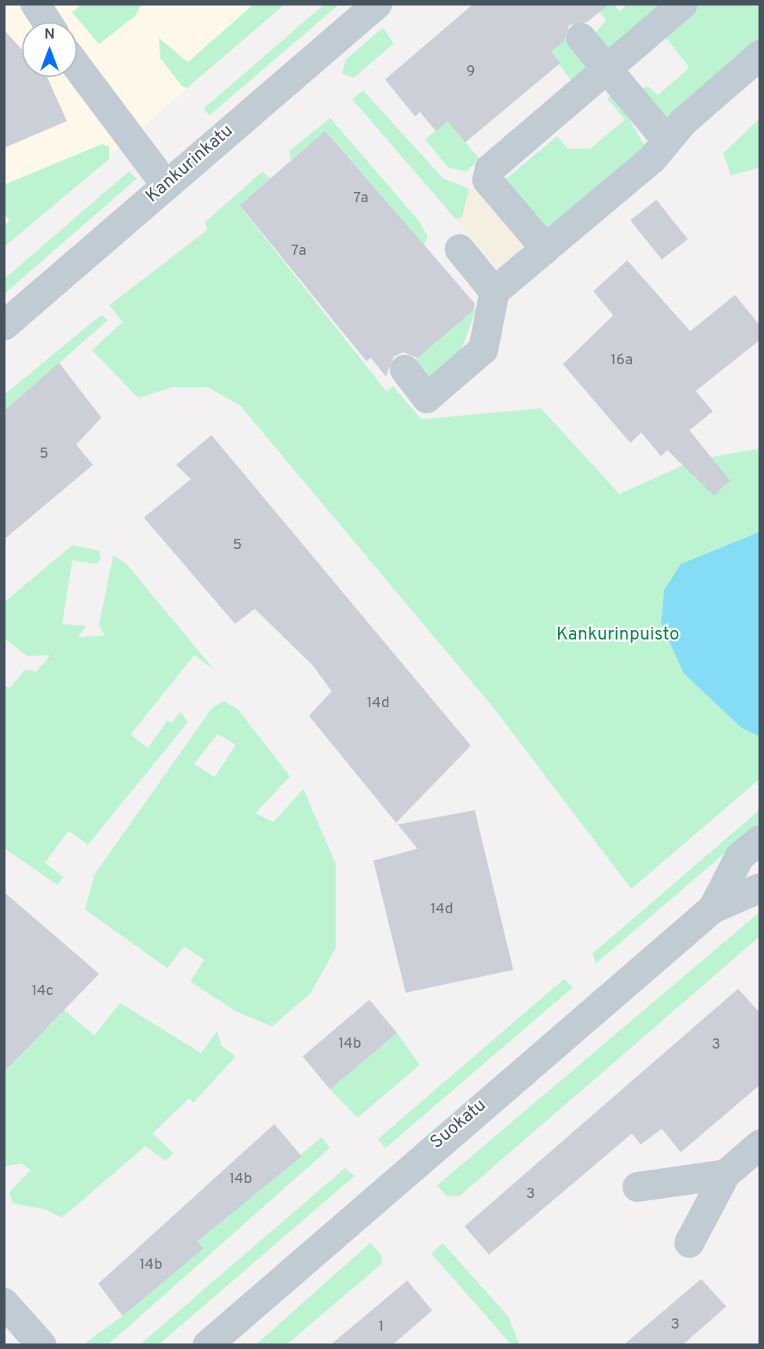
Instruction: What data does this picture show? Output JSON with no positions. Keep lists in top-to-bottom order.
{
  "streets": {
    "street": ["Kankurinkatu", "Suokatu"]
  },
  "parks": ["Kankurinpuisto"],
  "house_numbers": [
    "9",
    "7a",
    "7a",
    "16a",
    "5",
    "5",
    "14d",
    "14d",
    "14c",
    "14b",
    "3",
    "14b",
    "3",
    "14b",
    "3",
    "1"
  ],
  "north": "top"
}
